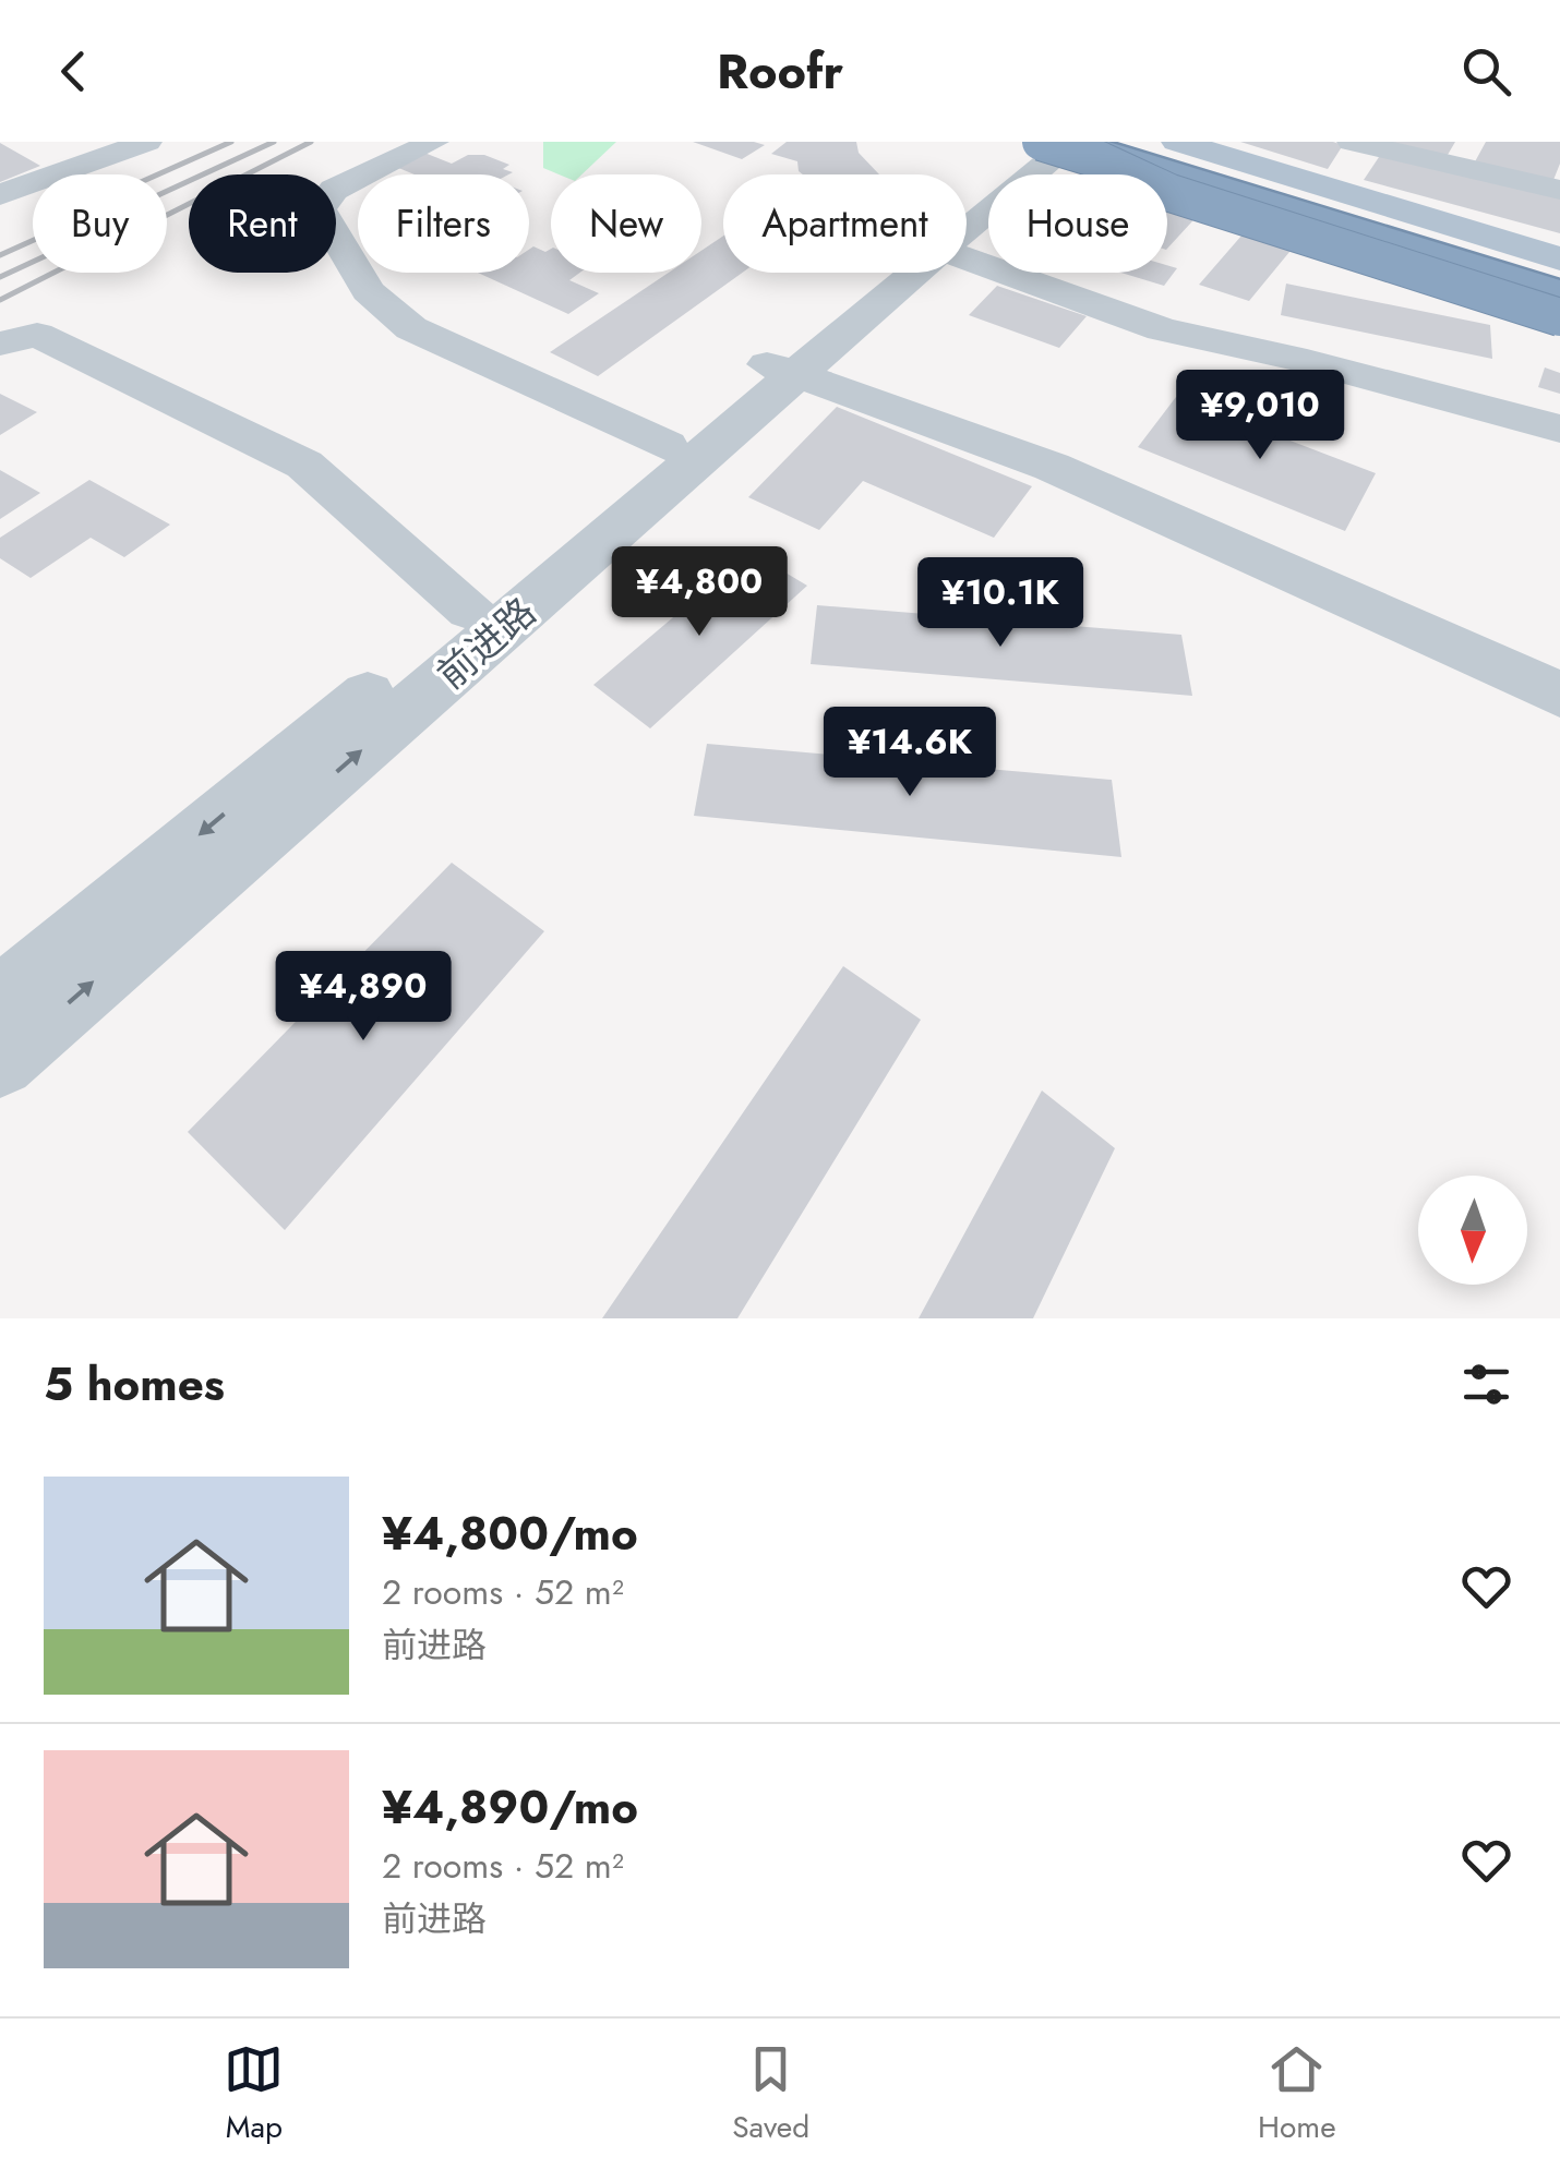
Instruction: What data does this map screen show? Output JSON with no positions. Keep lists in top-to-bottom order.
{
  "streets": {
    "street": ["前进路"]
  },
  "north": "bottom",
  "page": {
    "header": "Roofr",
    "chip": [
      "Buy",
      "Rent",
      "Filters",
      "New",
      "Apartment",
      "House"
    ],
    "price": [
      "¥9,010",
      "¥4,800",
      "¥10.1K",
      "¥14.6K",
      "¥4,890"
    ],
    "heading": "5 homes",
    "list": [
      {
        "name": "¥4,800/mo",
        "note": "2 rooms · 52 m² · 前进路"
      },
      {
        "name": "¥4,890/mo",
        "note": "2 rooms · 52 m² · 前进路"
      }
    ],
    "tabs": ["Map", "Saved", "Home"]
  }
}
